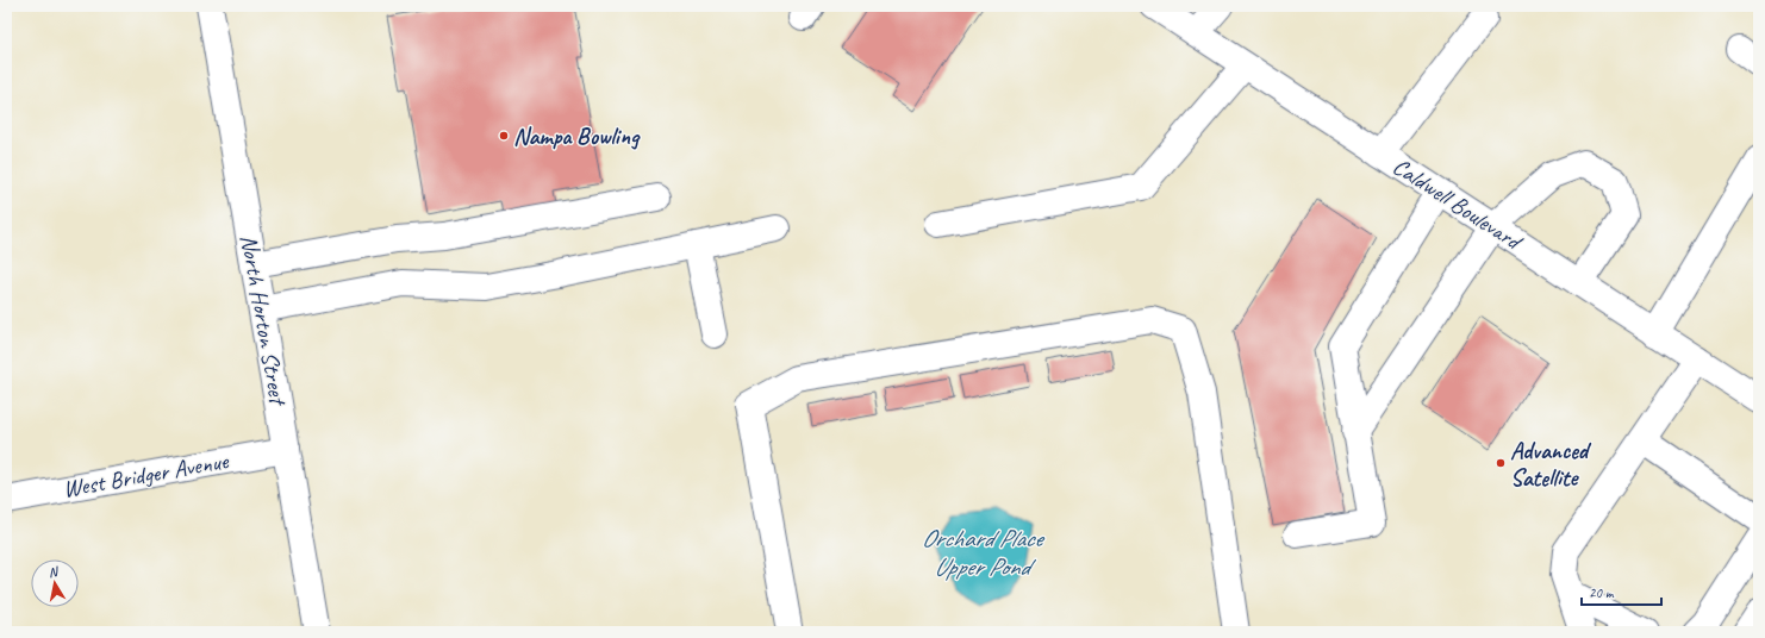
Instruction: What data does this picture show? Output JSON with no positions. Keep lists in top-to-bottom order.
{
  "streets": {
    "street": ["Caldwell Boulevard", "North Horton Street", "West Bridger Avenue"]
  },
  "crossings": [
    ["North Horton Street", "West Bridger Avenue"]
  ],
  "water": ["Orchard Place Upper Pond"],
  "places": ["Nampa Bowling", "Advanced Satellite"],
  "scale_bar": "20 m",
  "north": "top"
}
